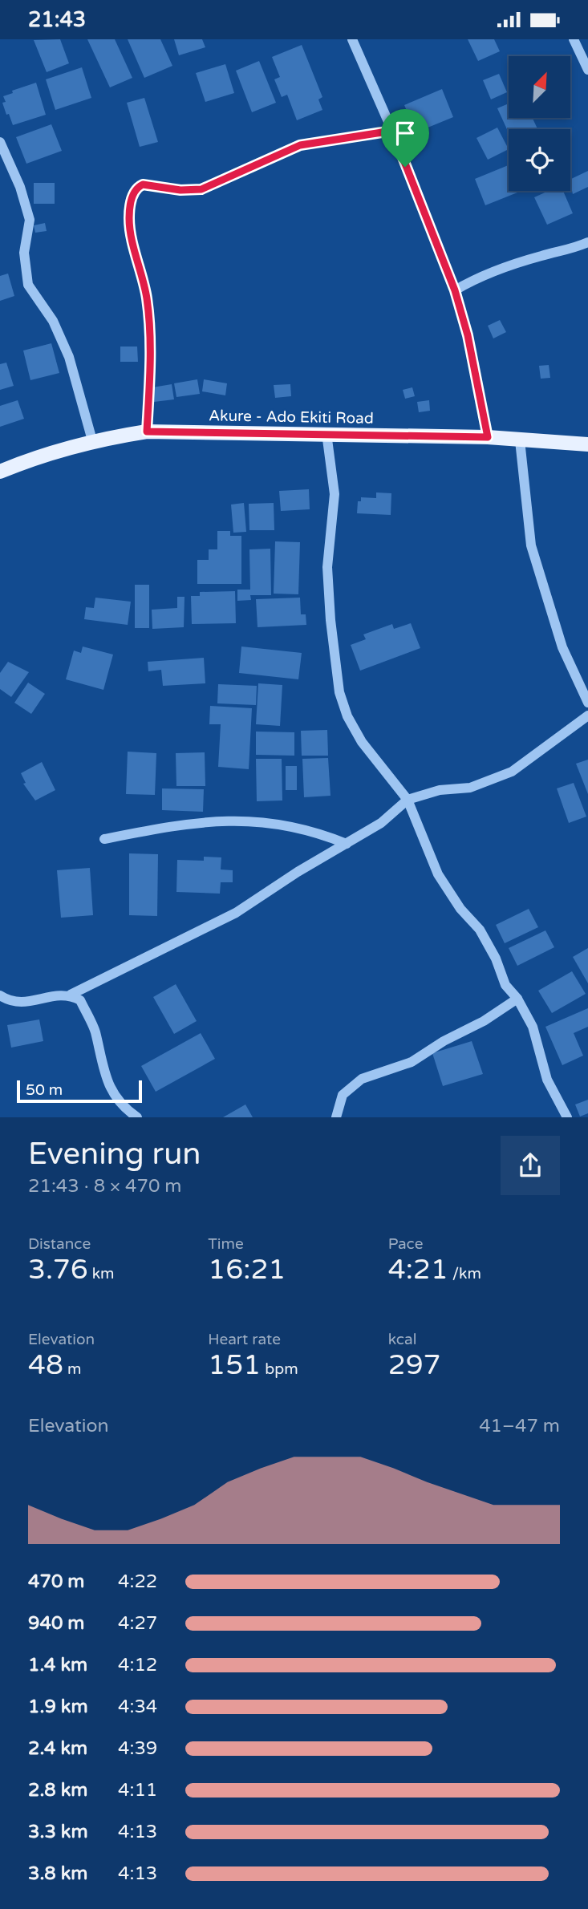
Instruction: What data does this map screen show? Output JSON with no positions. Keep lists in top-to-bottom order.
{
  "streets": {
    "main road": ["Akure - Ado Ekiti Road"]
  },
  "scale_bar": "50 m",
  "north": "top right",
  "page": {
    "status": "21:43",
    "scale": "50 m",
    "heading": ["Evening run", "21:43 · 8 × 470 m"],
    "stats": [
      ["Distance", "3.76 km"],
      ["Time", "16:21"],
      ["Pace", "4:21 /km"],
      ["Elevation", "48 m"],
      ["Heart rate", "151 bpm"],
      ["kcal", "297"]
    ],
    "chart": ["Elevation", "41–47 m"],
    "list": [
      {
        "name": "470 m",
        "note": "4:22"
      },
      {
        "name": "940 m",
        "note": "4:27"
      },
      {
        "name": "1.4 km",
        "note": "4:12"
      },
      {
        "name": "1.9 km",
        "note": "4:34"
      },
      {
        "name": "2.4 km",
        "note": "4:39"
      },
      {
        "name": "2.8 km",
        "note": "4:11"
      },
      {
        "name": "3.3 km",
        "note": "4:13"
      },
      {
        "name": "3.8 km",
        "note": "4:13"
      }
    ]
  }
}
